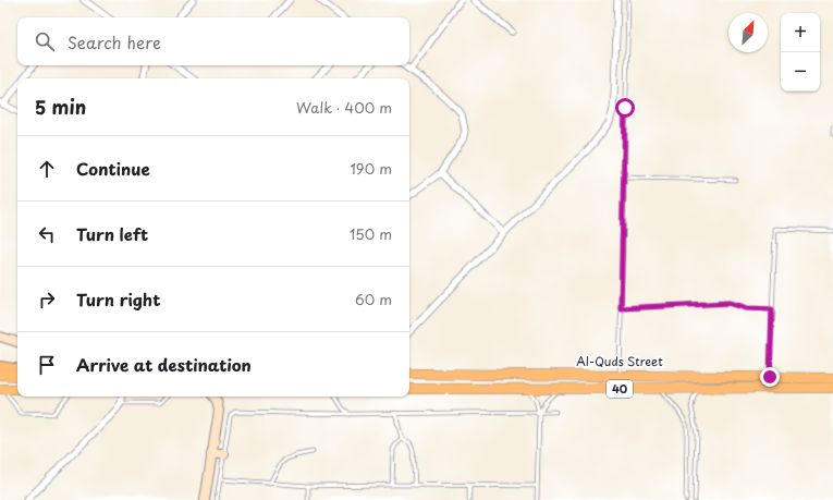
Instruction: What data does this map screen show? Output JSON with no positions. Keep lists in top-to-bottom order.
{
  "streets": {
    "highway": ["Al-Quds Street", "40"]
  },
  "north": "top right",
  "page": {
    "map_buttons": ["+", "−"],
    "search": "Search here",
    "heading": ["5 min", "Walk · 400 m"],
    "list": [
      ["Continue", "190 m"],
      ["Turn left", "150 m"],
      ["Turn right", "60 m"],
      "Arrive at destination"
    ]
  }
}
